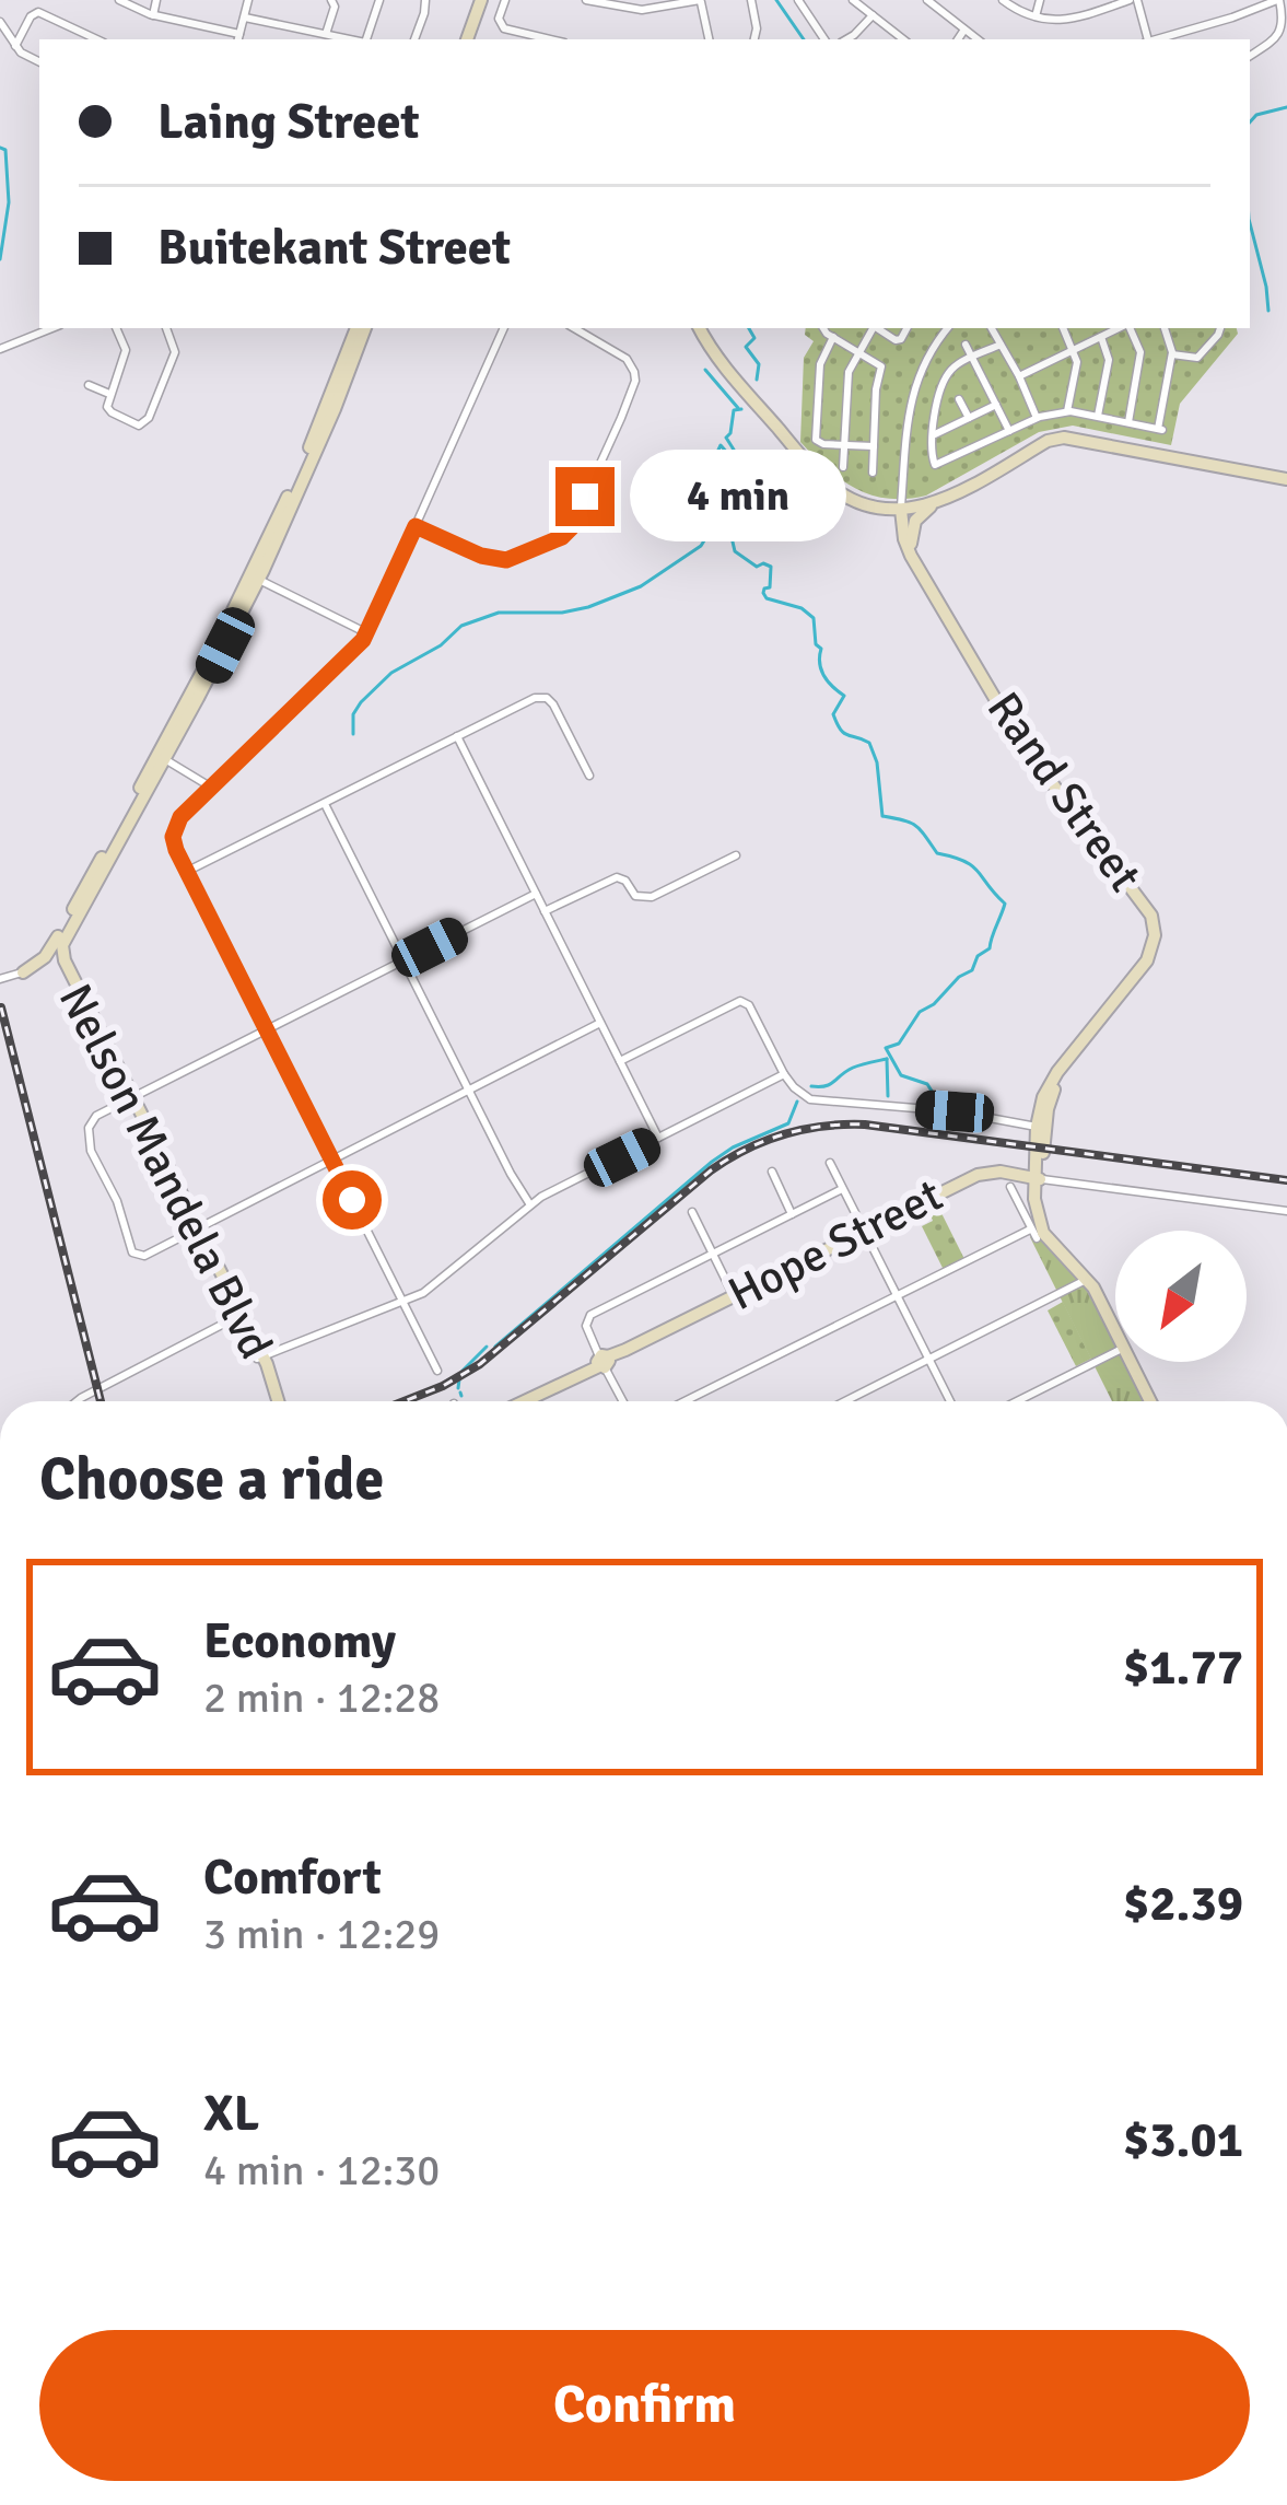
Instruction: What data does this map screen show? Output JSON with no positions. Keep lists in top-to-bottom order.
{
  "streets": {
    "street": ["Rand Street", "Nelson Mandela Blvd", "Hope Street"]
  },
  "north": "bottom left",
  "page": {
    "banner": ["Laing Street", "Buitekant Street"],
    "bubble": "4 min",
    "heading": "Choose a ride",
    "list": [
      {
        "name": "Economy",
        "note": "2 min · 12:28",
        "value": "$1.77"
      },
      {
        "name": "Comfort",
        "note": "3 min · 12:29",
        "value": "$2.39"
      },
      {
        "name": "XL",
        "note": "4 min · 12:30",
        "value": "$3.01"
      }
    ],
    "buttons": "Confirm"
  }
}
